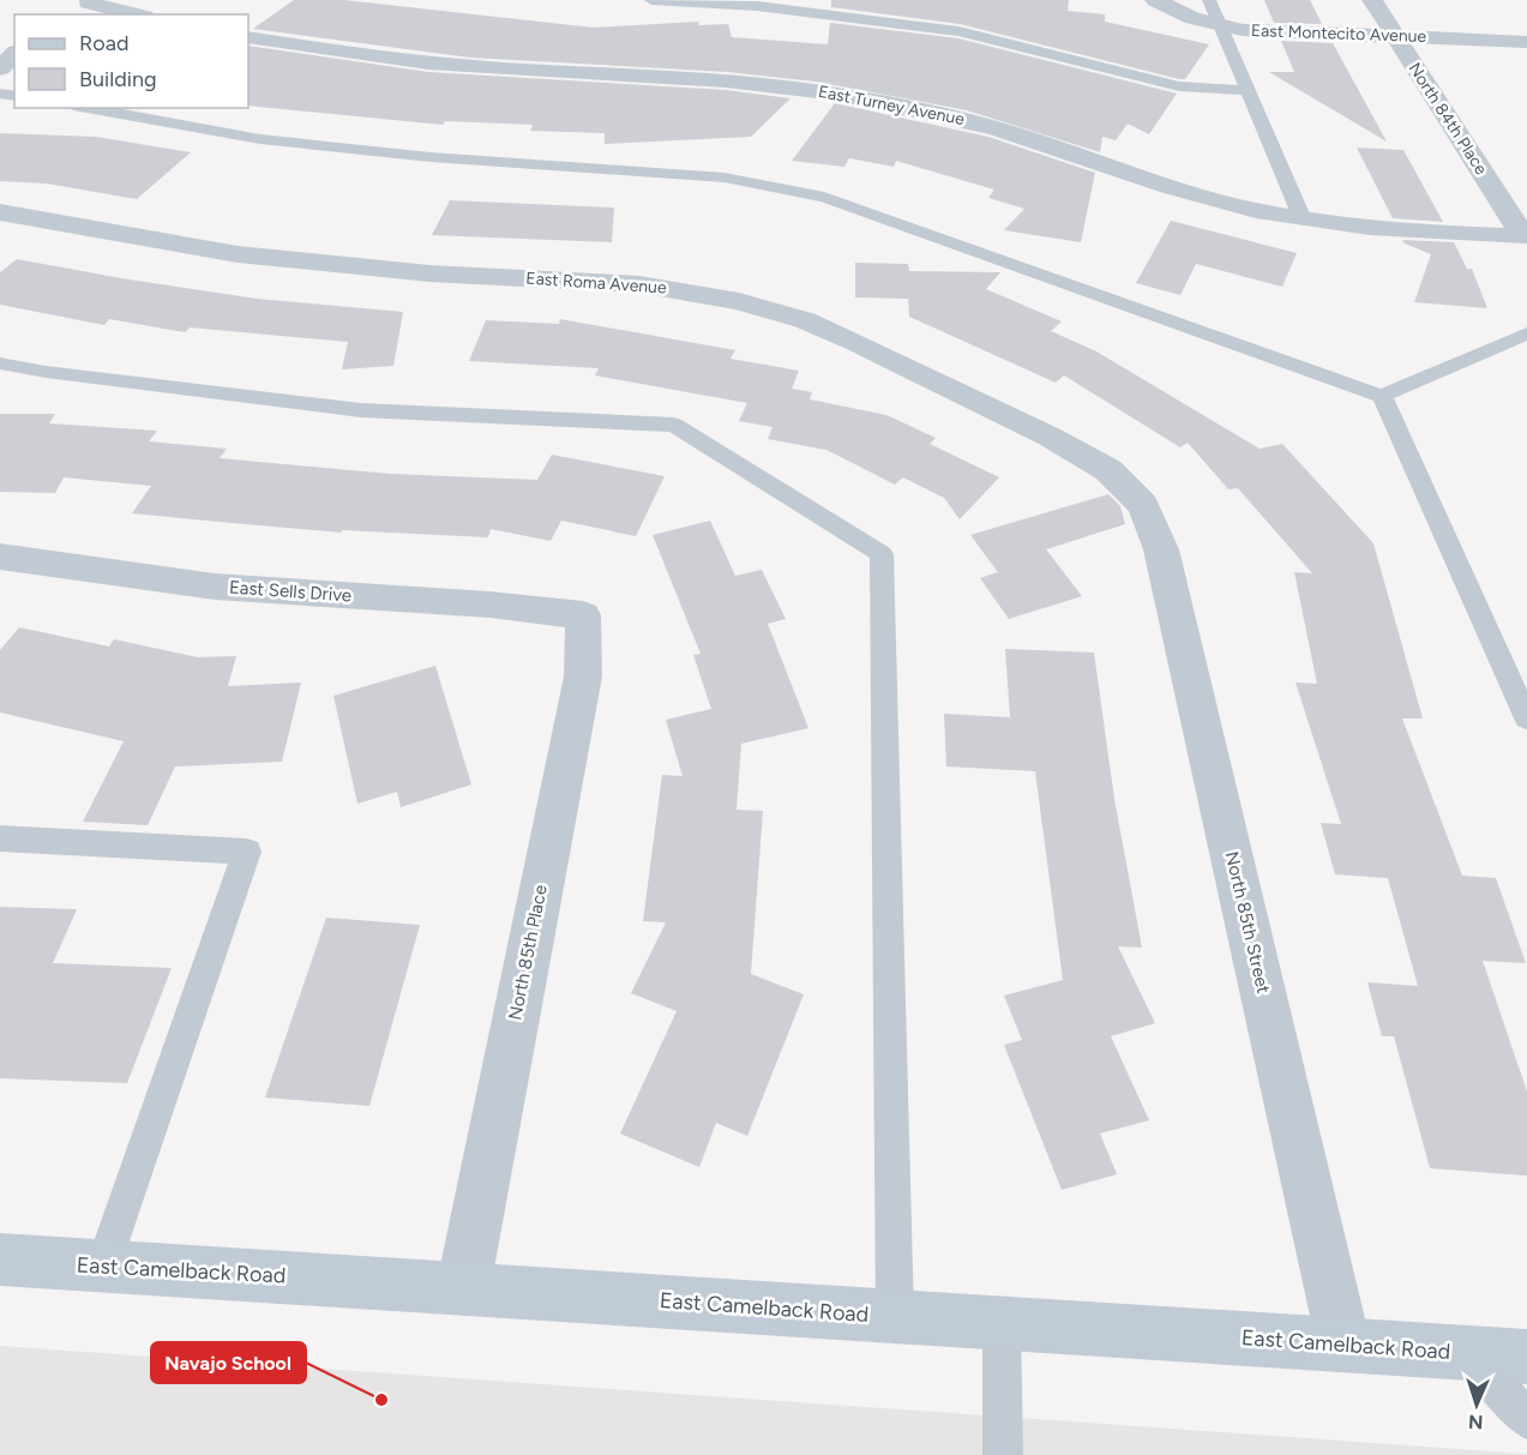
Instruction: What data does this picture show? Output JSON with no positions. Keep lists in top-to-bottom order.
{
  "streets": {
    "main road": ["East Camelback Road"],
    "street": [
      "East Montecito Avenue",
      "East Turney Avenue",
      "North 84th Place",
      "East Roma Avenue",
      "East Sells Drive",
      "North 85th Street",
      "North 85th Place"
    ]
  },
  "crossings": [
    ["East Montecito Avenue", "North 84th Place"],
    ["East Turney Avenue", "North 84th Place"],
    ["East Roma Avenue", "North 85th Street"],
    ["East Sells Drive", "North 85th Place"],
    ["North 85th Street", "East Camelback Road"],
    ["North 85th Place", "East Camelback Road"]
  ],
  "places": ["Navajo School"],
  "legend": ["Road", "Building"],
  "north": "bottom"
}
